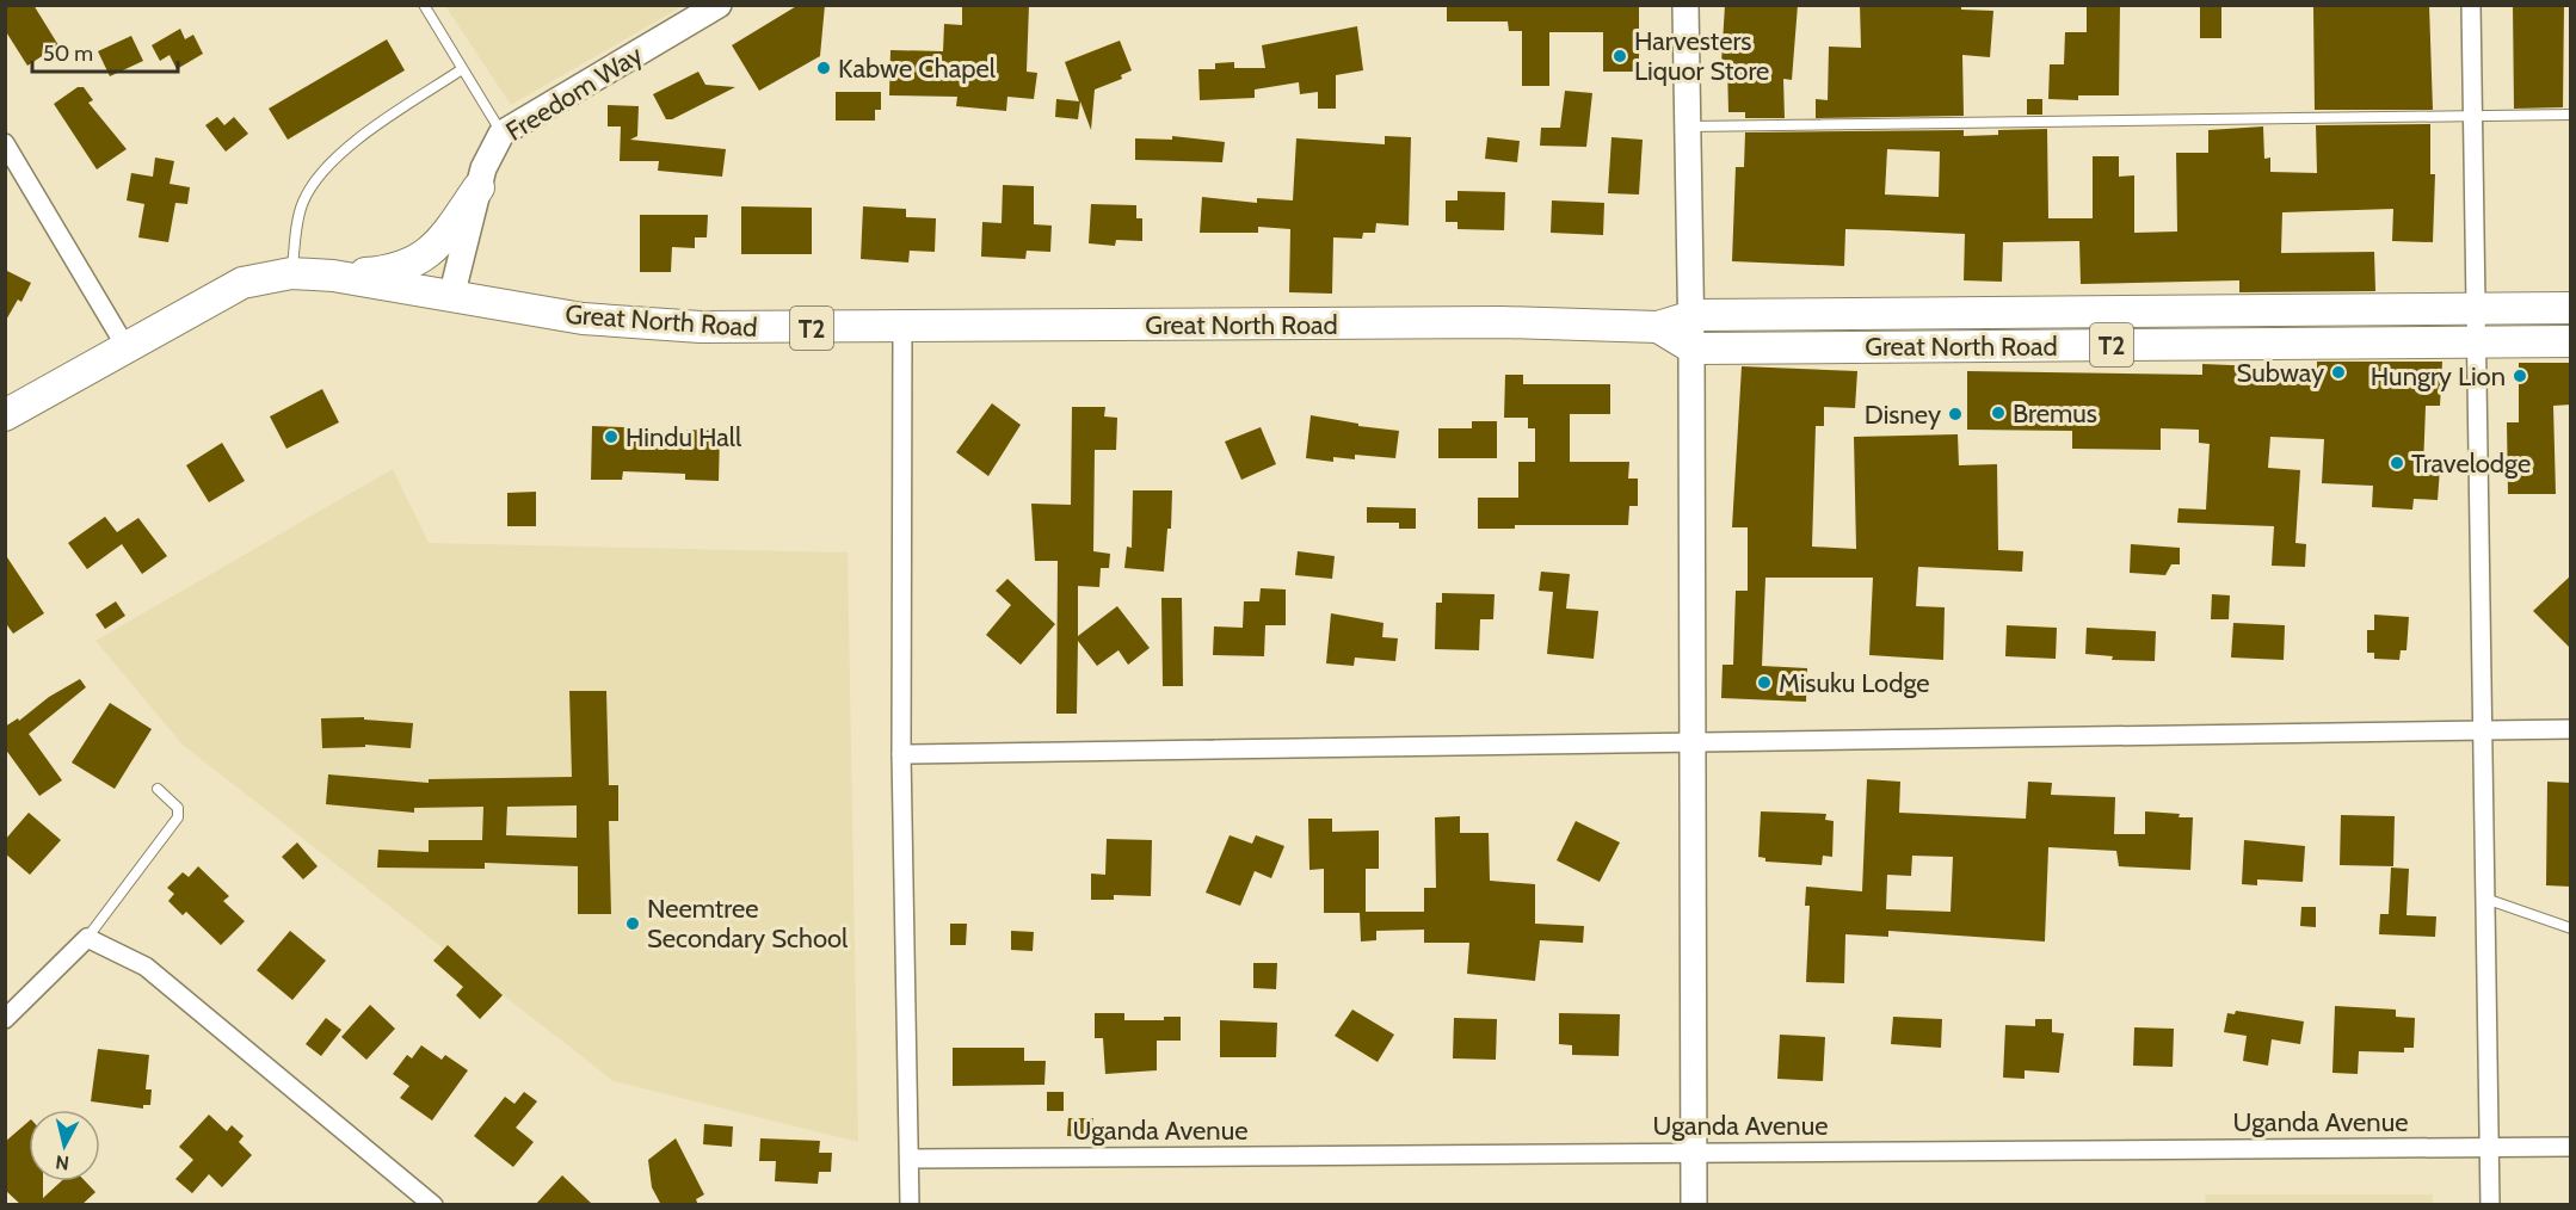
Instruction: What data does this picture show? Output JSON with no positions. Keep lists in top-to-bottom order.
{
  "streets": {
    "highway": ["Great North Road", "T2"],
    "main road": ["Freedom Way"],
    "street": ["Uganda Avenue"]
  },
  "crossings": [
    ["Freedom Way", "Great North Road"]
  ],
  "places": [
    "Harvesters Liquor Store",
    "Kabwe Chapel",
    "Subway",
    "Hungry Lion",
    "Bremus",
    "Disney",
    "Hindu Hall",
    "Travelodge",
    "Misuku Lodge",
    "Neemtree Secondary School"
  ],
  "scale_bar": "50 m",
  "north": "bottom"
}
